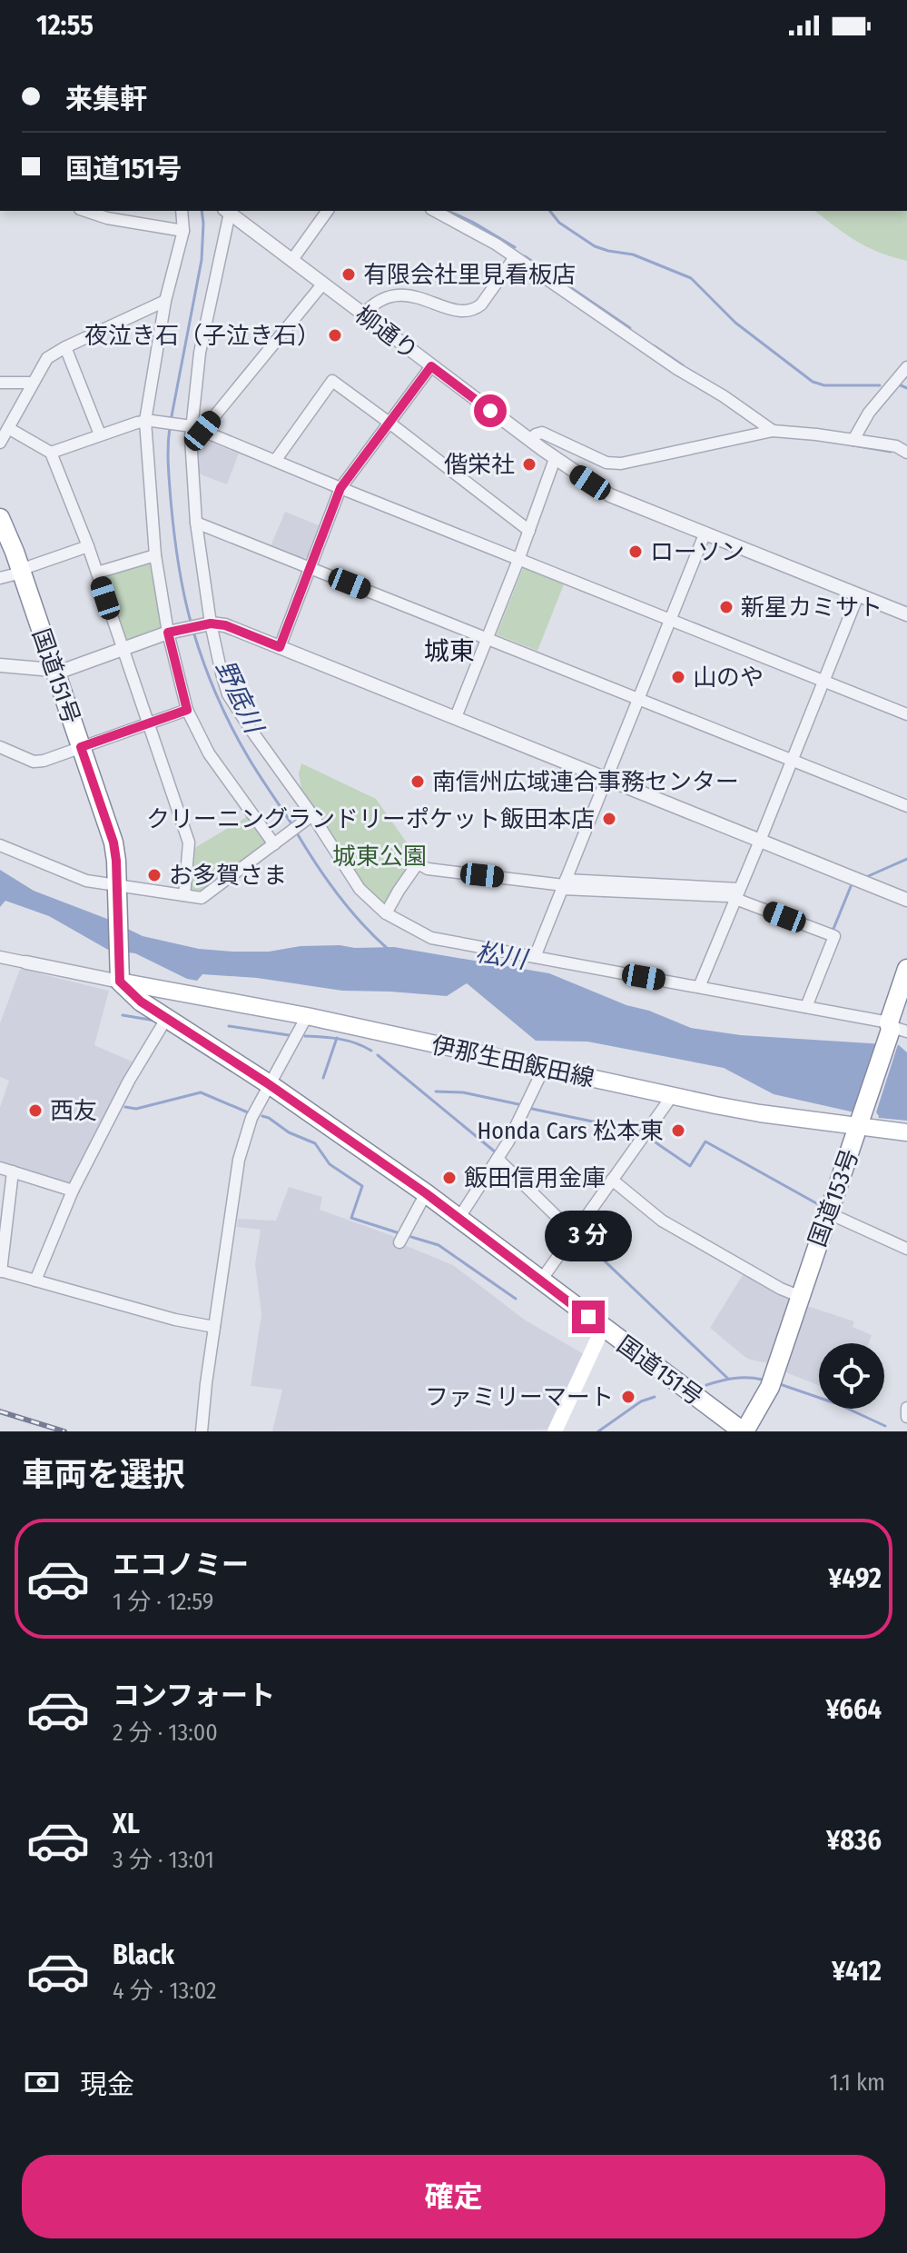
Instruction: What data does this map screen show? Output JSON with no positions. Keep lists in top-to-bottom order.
{
  "streets": {
    "highway": ["国道151号", "国道153号"],
    "main road": ["伊那生田飯田線"],
    "street": ["柳通り"]
  },
  "crossings": [
    ["国道151号", "伊那生田飯田線"],
    ["国道151号", "国道153号"],
    ["伊那生田飯田線", "国道153号"]
  ],
  "districts": ["城東"],
  "water": ["野底川", "松川"],
  "parks": ["城東公園"],
  "places": [
    "有限会社里見看板店",
    "夜泣き石（子泣き石）",
    "偕栄社",
    "ローソン",
    "新星カミサト",
    "山のや",
    "南信州広域連合事務センター",
    "クリーニングランドリーポケット飯田本店",
    "お多賀さま",
    "西友",
    "Honda Cars 松本東",
    "飯田信用金庫",
    "ファミリーマート"
  ],
  "page": {
    "status": "12:55",
    "banner": ["来集軒", "国道151号"],
    "bubble": "3 分",
    "heading": "車両を選択",
    "list": [
      {
        "name": "エコノミー",
        "note": "1 分 · 12:59",
        "value": "¥492"
      },
      {
        "name": "コンフォート",
        "note": "2 分 · 13:00",
        "value": "¥664"
      },
      {
        "name": "XL",
        "note": "3 分 · 13:01",
        "value": "¥836"
      },
      {
        "name": "Black",
        "note": "4 分 · 13:02",
        "value": "¥412"
      }
    ],
    "pay": ["現金", "1.1 km"],
    "buttons": "確定"
  }
}
